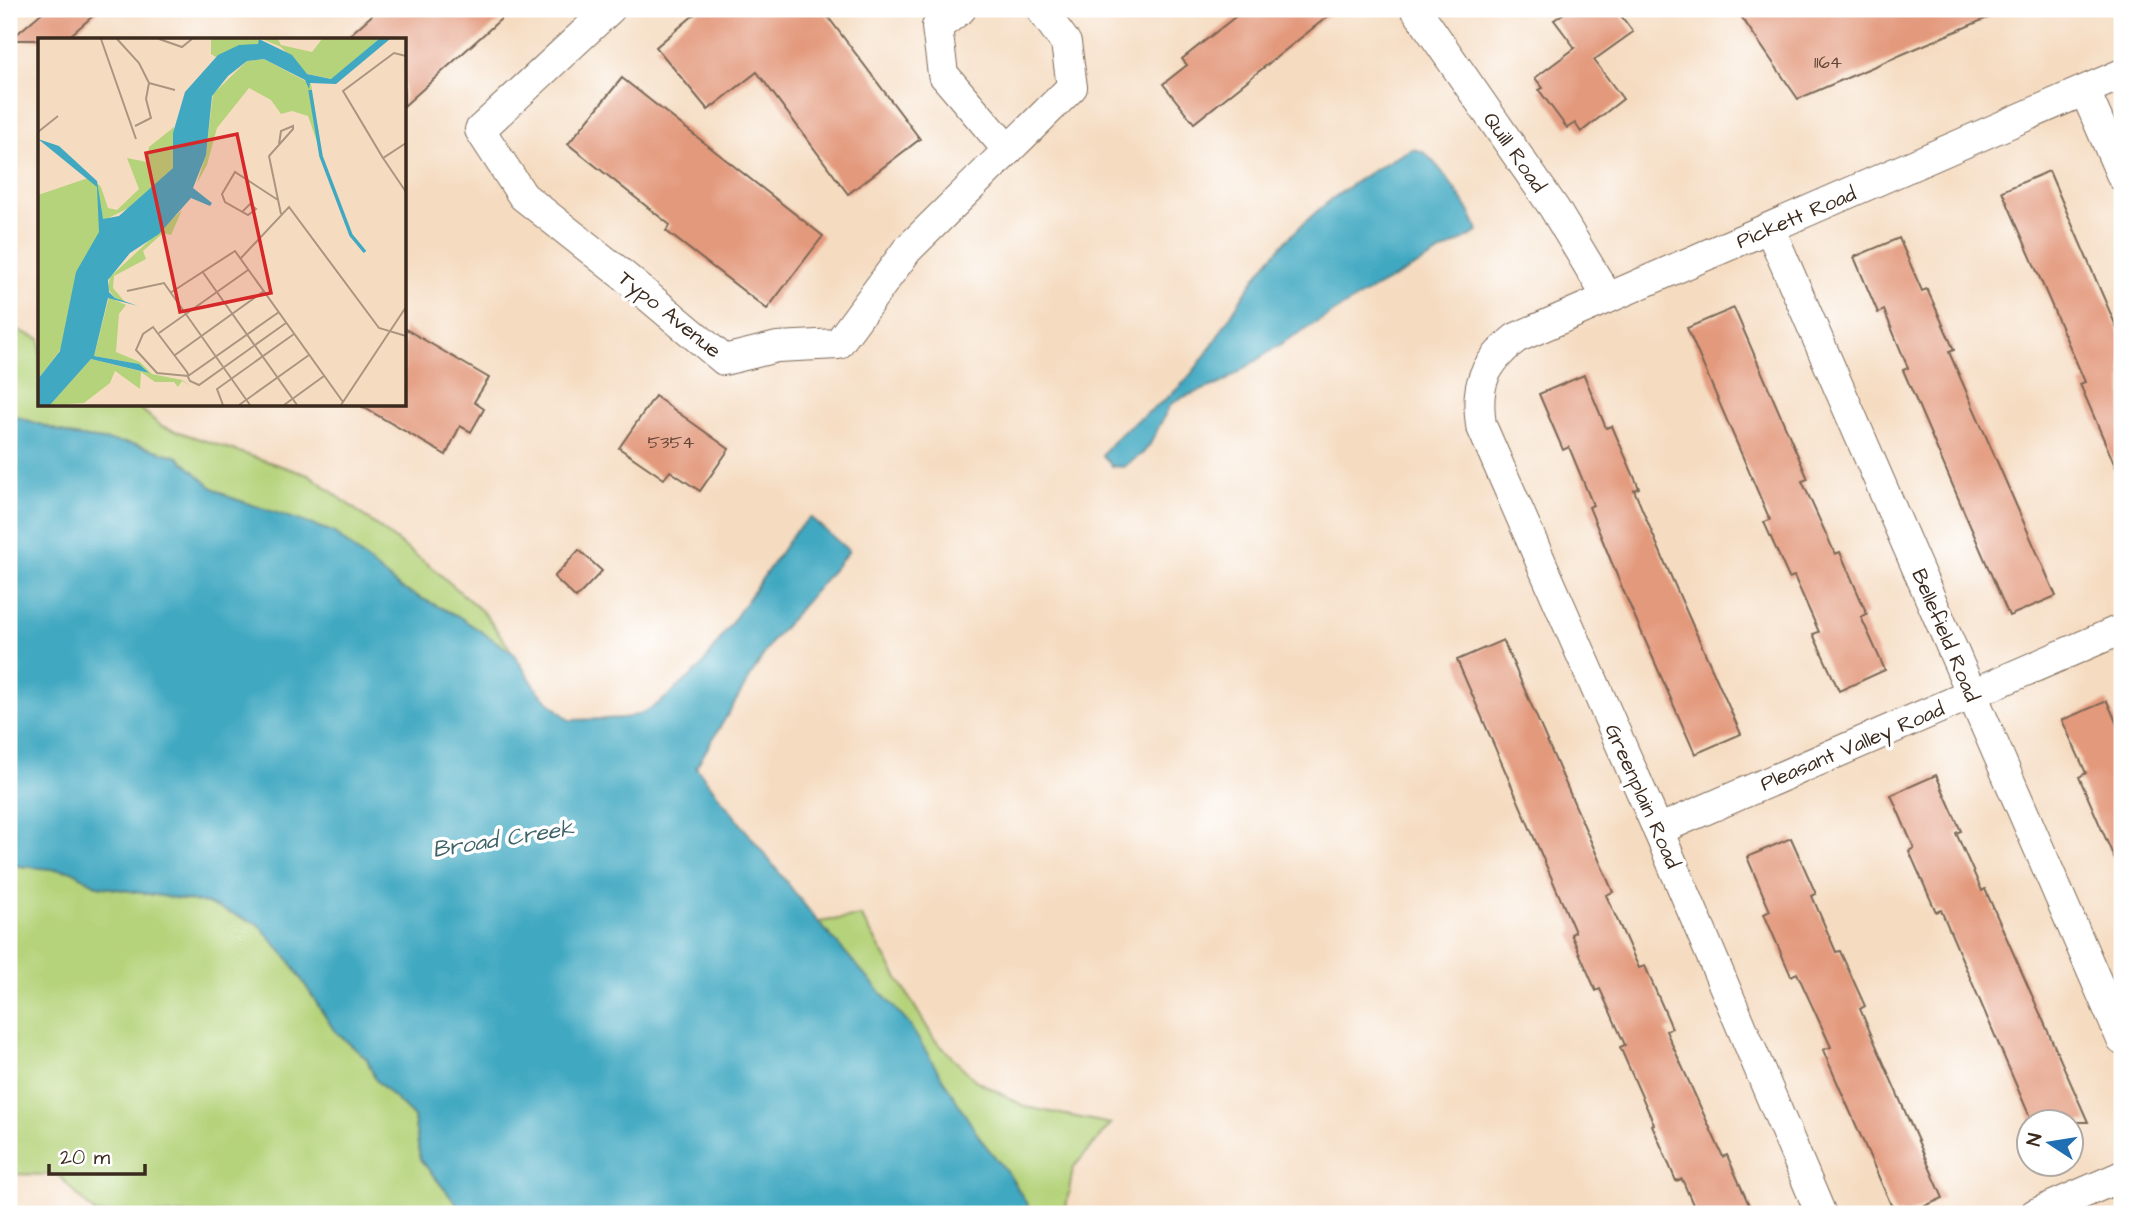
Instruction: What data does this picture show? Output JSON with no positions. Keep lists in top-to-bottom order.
{
  "streets": {
    "street": [
      "Quill Road",
      "Pickett Road",
      "Typo Avenue",
      "Bellefield Road",
      "Pleasant Valley Road",
      "Greenplain Road"
    ]
  },
  "crossings": [
    ["Quill Road", "Pickett Road"],
    ["Pickett Road", "Bellefield Road"],
    ["Pickett Road", "Greenplain Road"],
    ["Bellefield Road", "Pleasant Valley Road"],
    ["Pleasant Valley Road", "Greenplain Road"]
  ],
  "water": ["Broad Creek"],
  "house_numbers": ["1164", "5354"],
  "scale_bar": "20 m",
  "north": "left"
}
